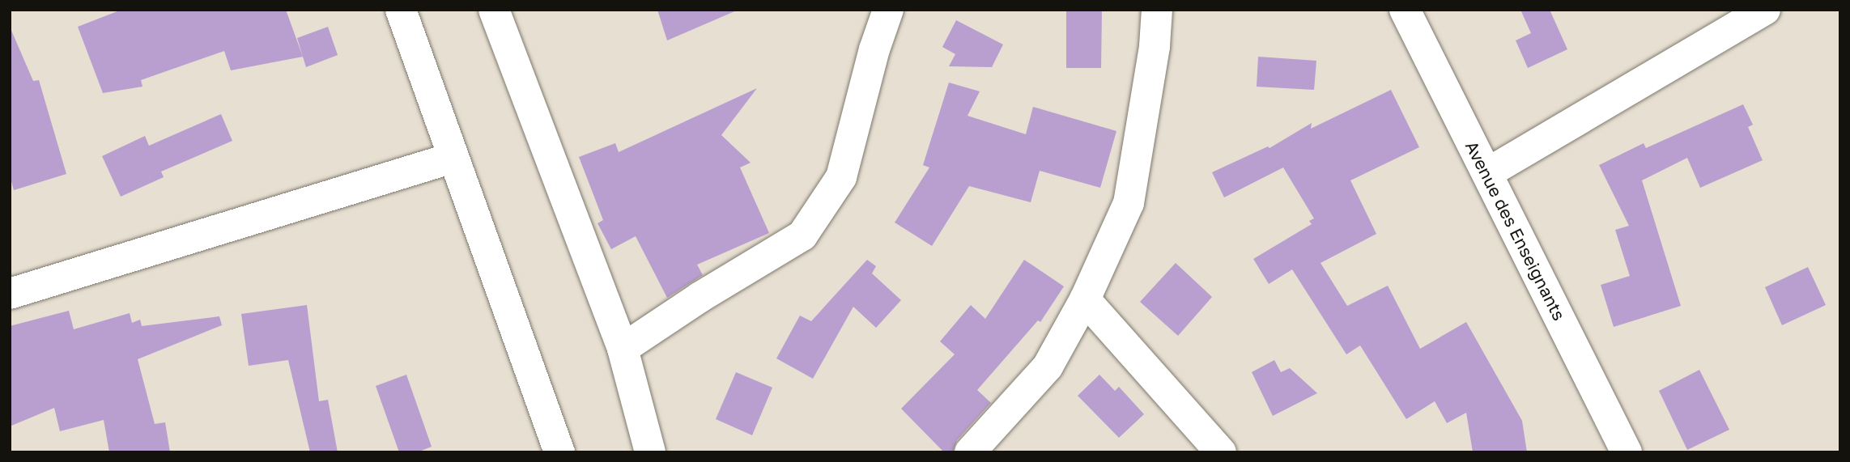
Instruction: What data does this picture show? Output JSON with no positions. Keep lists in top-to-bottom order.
{
  "streets": {
    "main road": ["Avenue des Enseignants"]
  }
}
